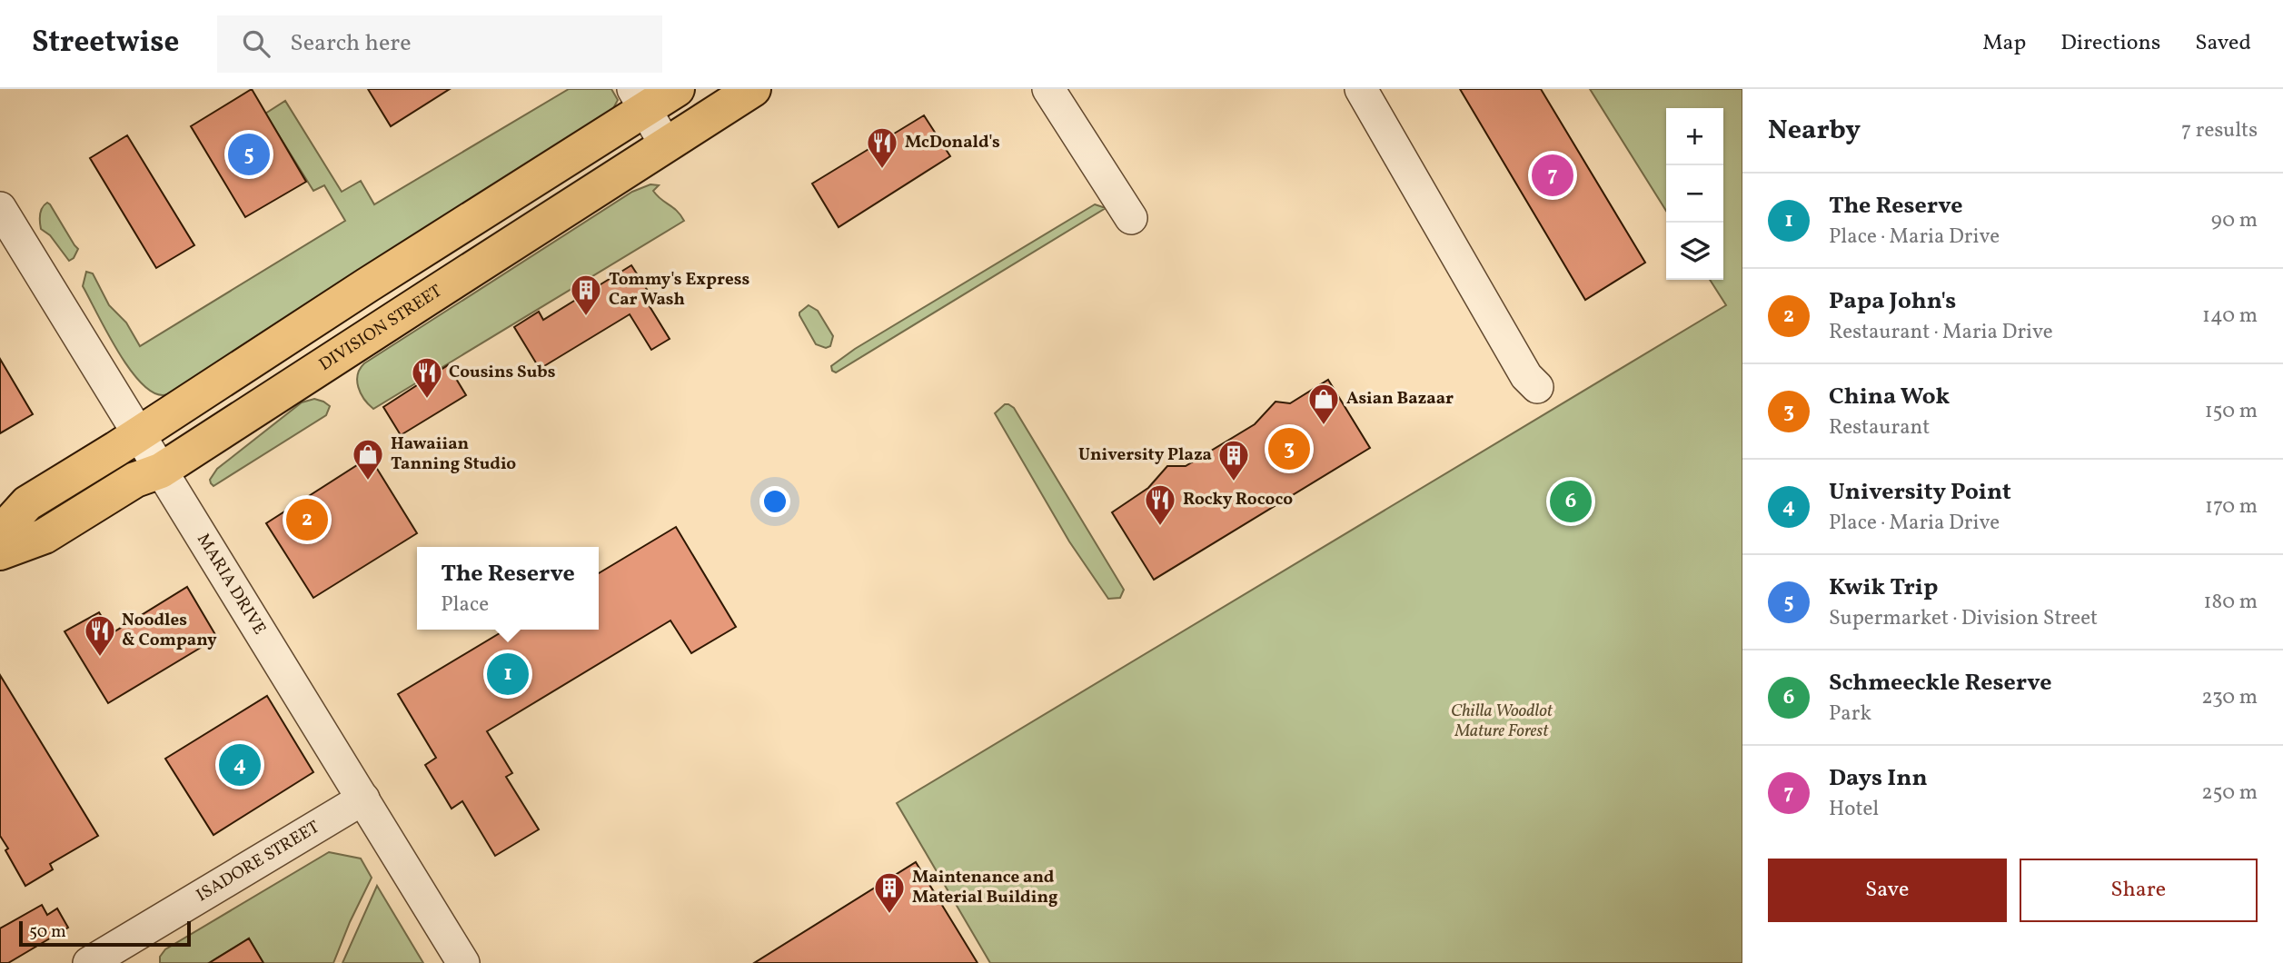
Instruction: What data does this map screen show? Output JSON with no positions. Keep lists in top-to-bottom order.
{
  "streets": {
    "main road": ["DIVISION STREET"],
    "street": ["MARIA DRIVE", "ISADORE STREET"]
  },
  "crossings": [
    ["DIVISION STREET", "MARIA DRIVE"],
    ["MARIA DRIVE", "ISADORE STREET"]
  ],
  "parks": ["Chilla Woodlot Mature Forest"],
  "places": {
    "restaurant": [
      "McDonald's",
      "Cousins Subs",
      "Rocky Rococo",
      "Noodles & Company"
    ],
    "building": ["Tommy's Express Car Wash", "University Plaza", "Maintenance and Material Building"],
    "shop": ["Asian Bazaar", "Hawaiian Tanning Studio"]
  },
  "scale_bar": "50 m",
  "page": {
    "header": "Streetwise",
    "search": "Search here",
    "nav": ["Map", "Directions", "Saved"],
    "heading": ["Nearby", "7 results"],
    "map_buttons": ["+", "−"],
    "pins": [
      "5",
      "7",
      "3",
      "6",
      "2",
      "1",
      "4"
    ],
    "list": [
      {
        "mark": "1",
        "name": "The Reserve",
        "note": "Place · Maria Drive",
        "value": "90 m"
      },
      {
        "mark": "2",
        "name": "Papa John's",
        "note": "Restaurant · Maria Drive",
        "value": "140 m"
      },
      {
        "mark": "3",
        "name": "China Wok",
        "note": "Restaurant",
        "value": "150 m"
      },
      {
        "mark": "4",
        "name": "University Point",
        "note": "Place · Maria Drive",
        "value": "170 m"
      },
      {
        "mark": "5",
        "name": "Kwik Trip",
        "note": "Supermarket · Division Street",
        "value": "180 m"
      },
      {
        "mark": "6",
        "name": "Schmeeckle Reserve",
        "note": "Park",
        "value": "230 m"
      },
      {
        "mark": "7",
        "name": "Days Inn",
        "note": "Hotel",
        "value": "250 m"
      }
    ],
    "popup": ["The Reserve", "Place"],
    "buttons": ["Save", "Share"],
    "scale": "50 m"
  }
}
